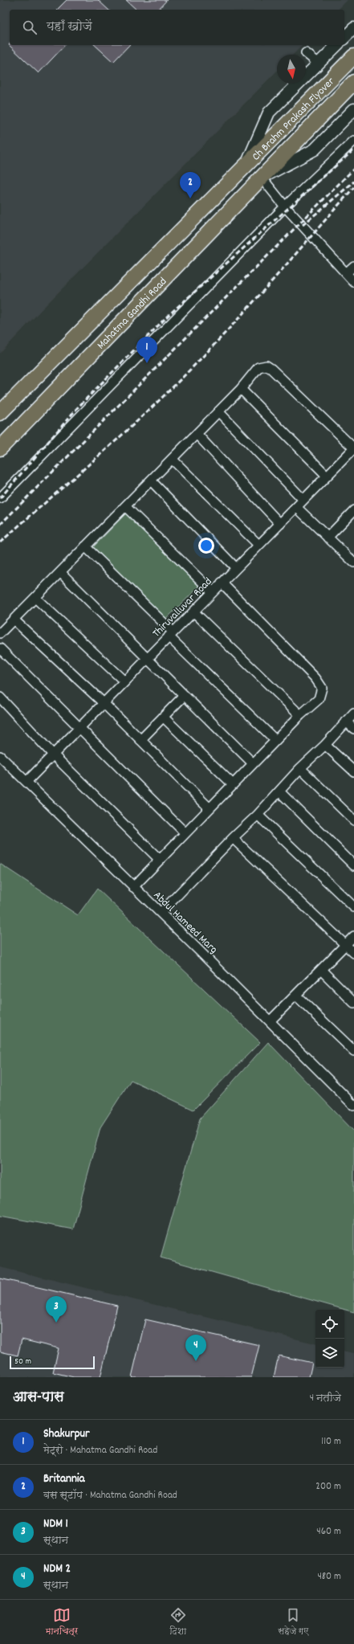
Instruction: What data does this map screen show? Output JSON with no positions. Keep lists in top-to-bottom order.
{
  "streets": {
    "main road": ["Ch Brahm Prakash Flyover", "Mahatma Gandhi Road"],
    "street": ["Thiruvalluvar Road", "Abdul Hameed Marg"]
  },
  "crossings": [
    ["Ch Brahm Prakash Flyover", "Mahatma Gandhi Road"],
    ["Thiruvalluvar Road", "Abdul Hameed Marg"]
  ],
  "scale_bar": "50 m",
  "north": "bottom",
  "page": {
    "search": "यहाँ खोजें",
    "pins": [
      "2",
      "1",
      "3",
      "4"
    ],
    "scale": "50 m",
    "heading": ["आस-पास", "4 नतीजे"],
    "list": [
      {
        "mark": "1",
        "name": "Shakurpur",
        "note": "मेट्रो · Mahatma Gandhi Road",
        "value": "110 m"
      },
      {
        "mark": "2",
        "name": "Britannia",
        "note": "बस स्टॉप · Mahatma Gandhi Road",
        "value": "200 m"
      },
      {
        "mark": "3",
        "name": "NDM 1",
        "note": "स्थान",
        "value": "460 m"
      },
      {
        "mark": "4",
        "name": "NDM 2",
        "note": "स्थान",
        "value": "480 m"
      }
    ],
    "nav": ["मानचित्र", "दिशा", "सहेजे गए"]
  }
}
